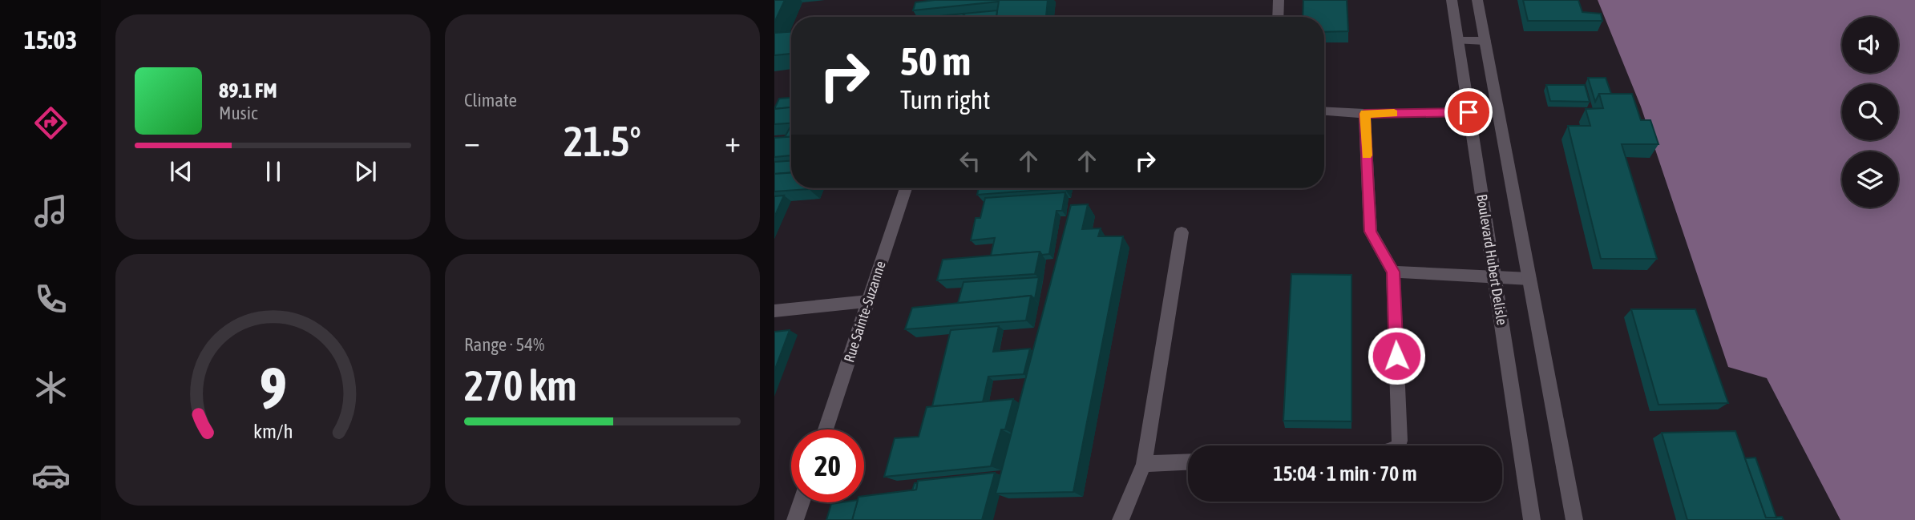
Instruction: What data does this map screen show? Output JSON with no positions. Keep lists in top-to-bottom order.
{
  "streets": {
    "main road": ["Boulevard Hubert Delisle", "Rue Sainte-Suzanne"]
  },
  "page": {
    "tabs": "15:03",
    "tile": [
      "Climate",
      ["Range · 54%", "270 km"]
    ],
    "turn": ["50 m", "Turn right"],
    "song": ["89.1 FM", "Music"],
    "heat": ["−", "21.5°", "+"],
    "limit": "20",
    "trip": "15:04 · 1 min · 70 m",
    "gauge": ["9", "km/h"]
  }
}
